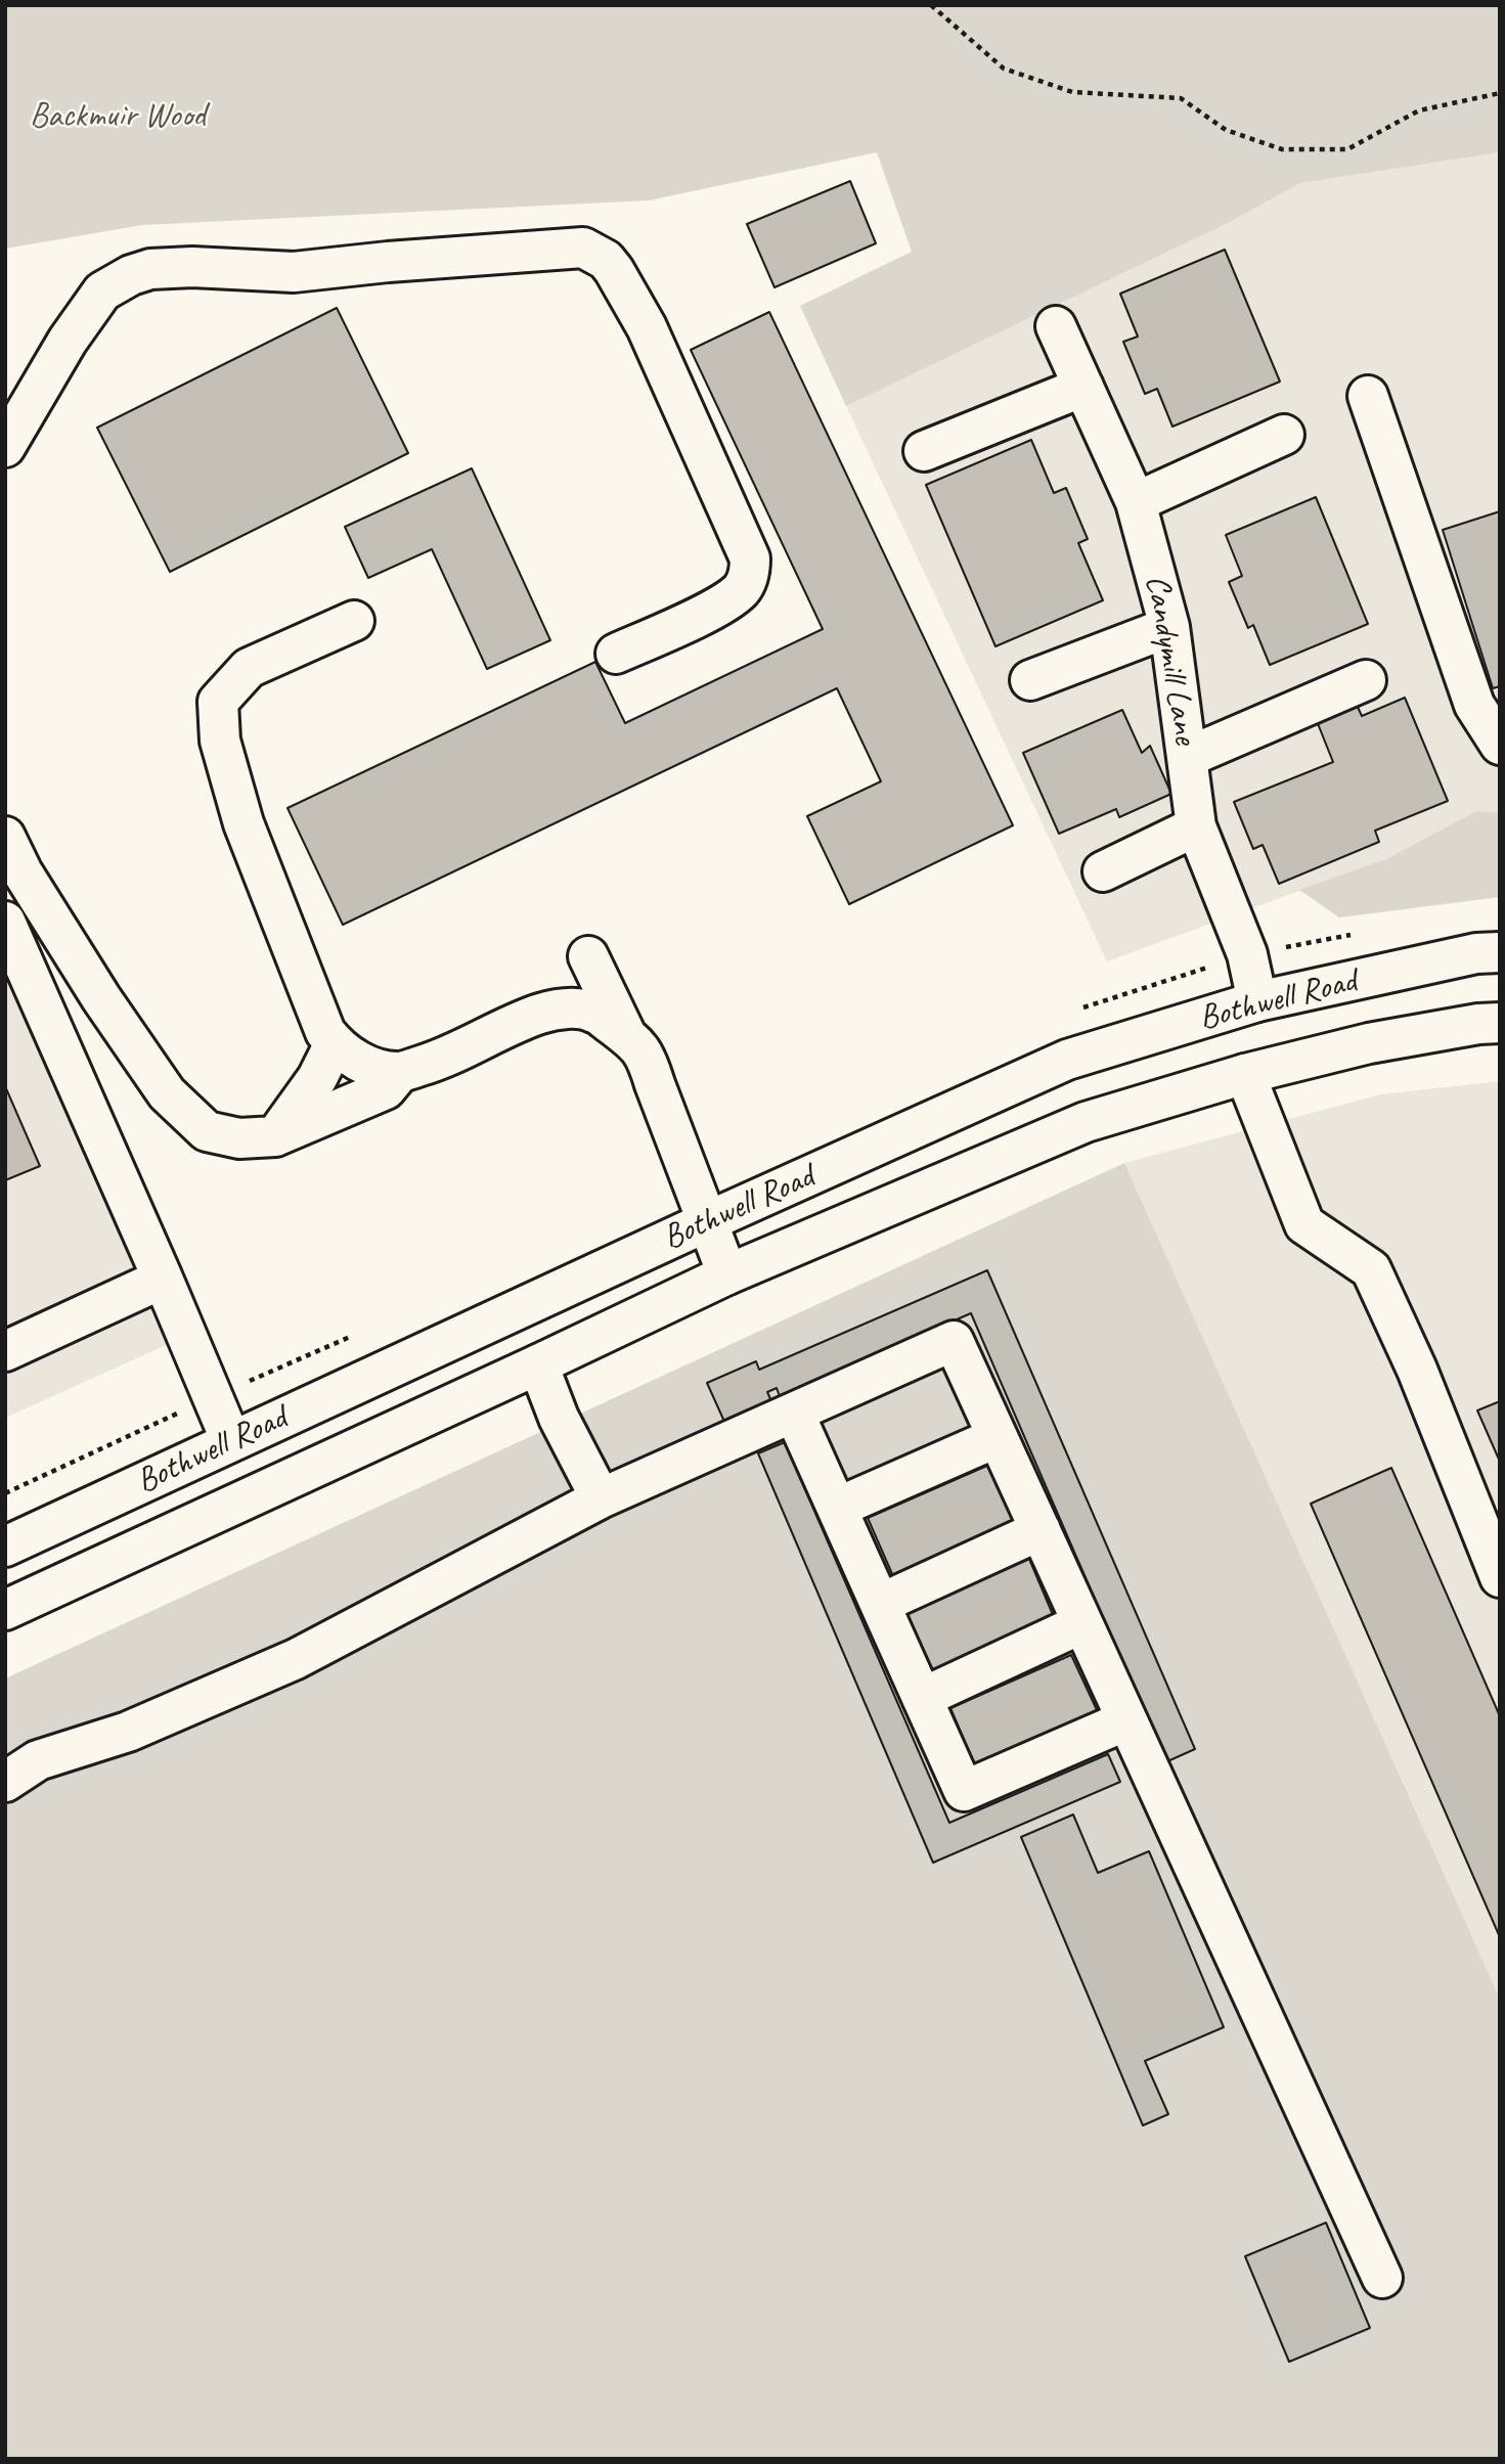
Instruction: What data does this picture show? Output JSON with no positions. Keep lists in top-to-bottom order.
{
  "streets": {
    "main road": ["Candymill Lane", "Bothwell Road"]
  },
  "crossings": [
    ["Candymill Lane", "Bothwell Road"]
  ],
  "parks": ["Backmuir Wood"]
}
